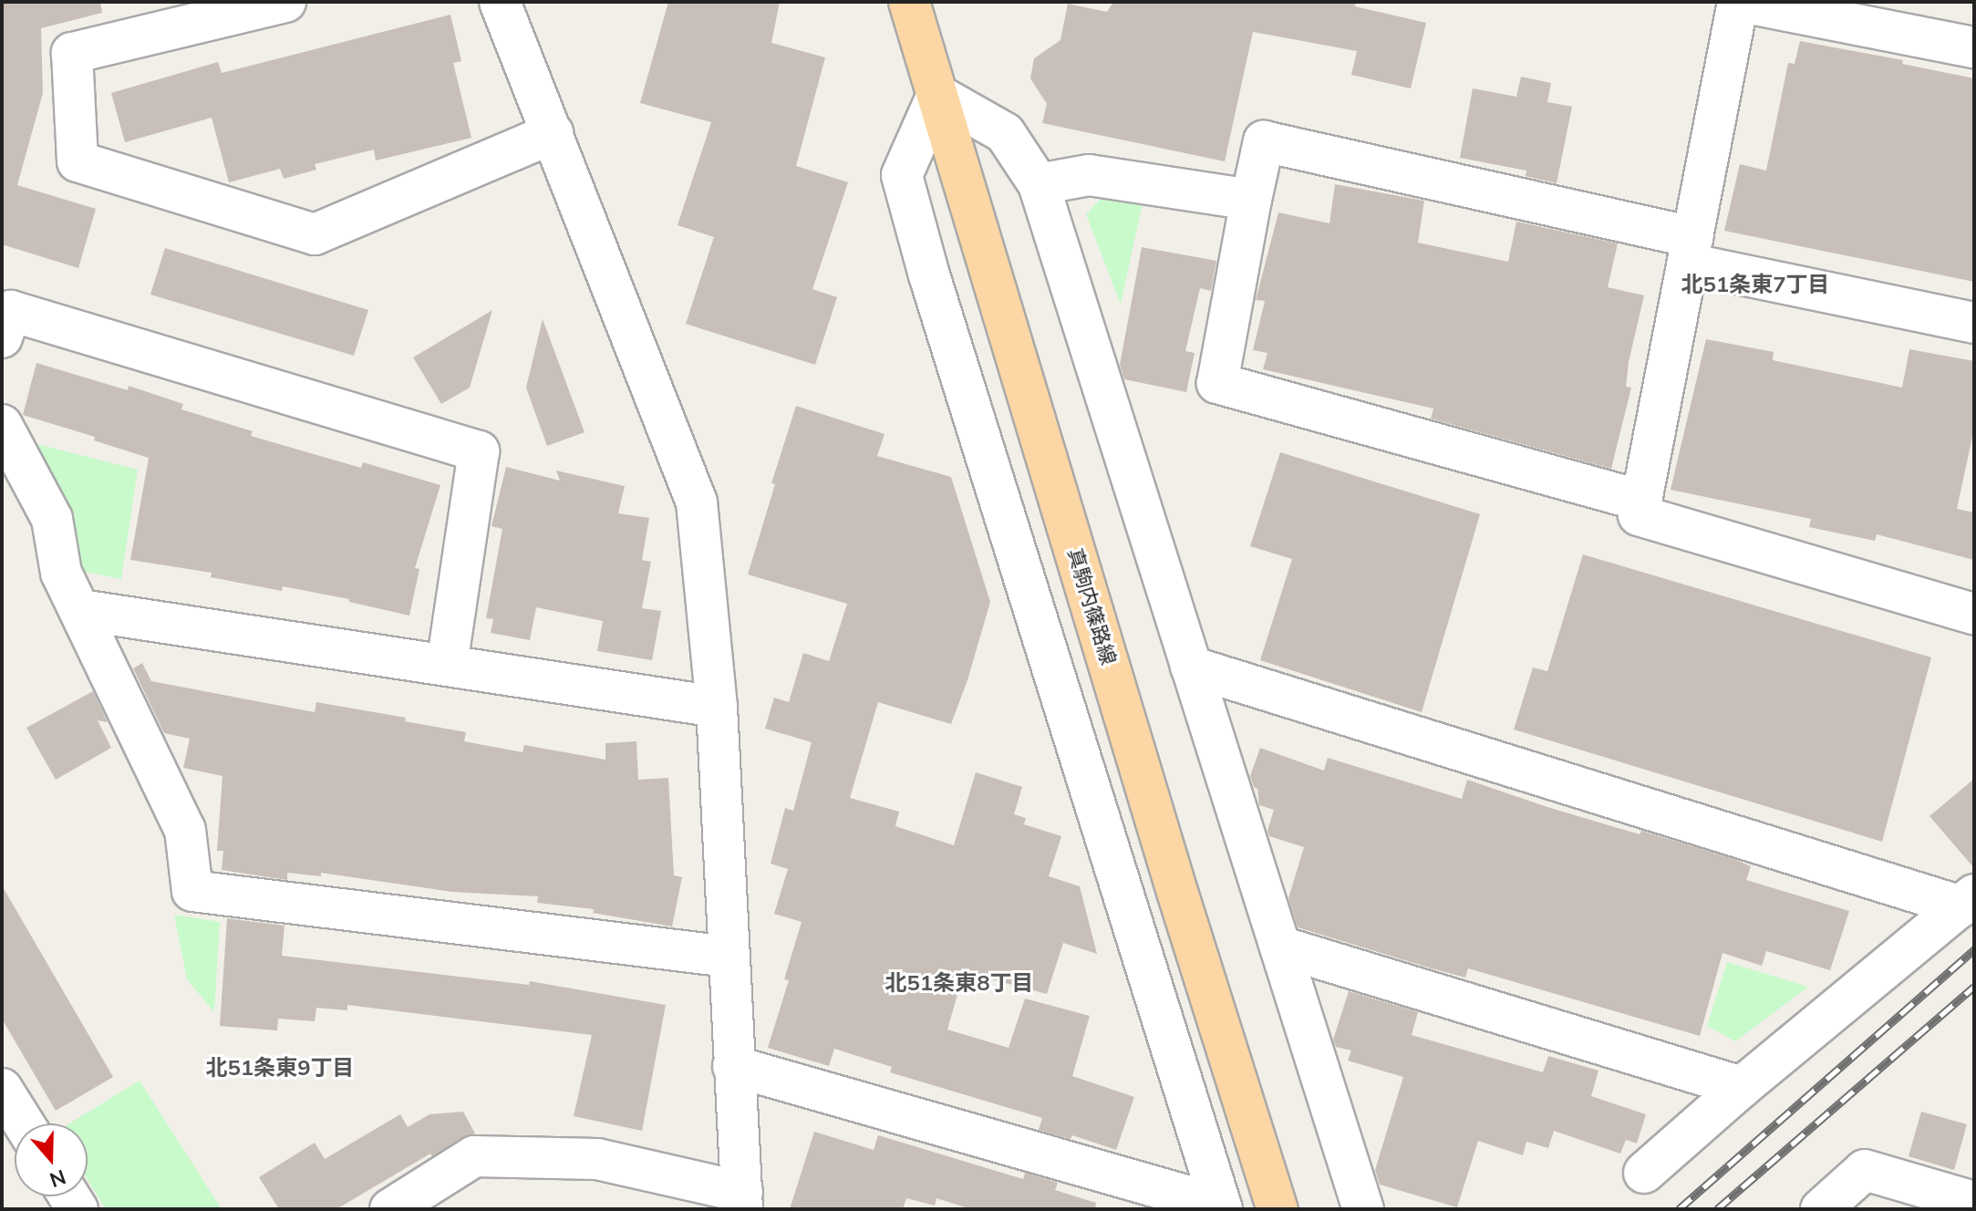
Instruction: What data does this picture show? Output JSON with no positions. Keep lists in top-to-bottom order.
{
  "streets": {
    "main road": ["真駒内篠路線"]
  },
  "districts": ["北51条東7丁目", "北51条東8丁目", "北51条東9丁目"],
  "north": "bottom"
}
